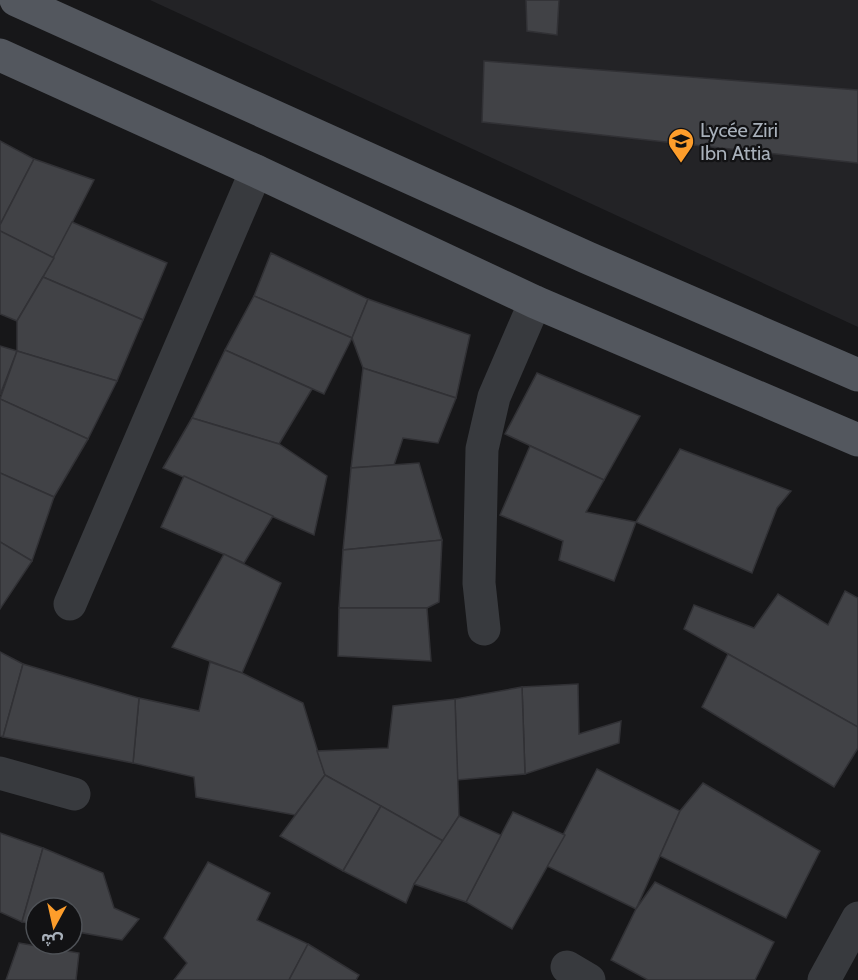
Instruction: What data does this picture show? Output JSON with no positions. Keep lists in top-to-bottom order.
{
  "places": {
    "school or university": ["Lycée Ziri Ibn Attia"]
  },
  "north": "bottom"
}
